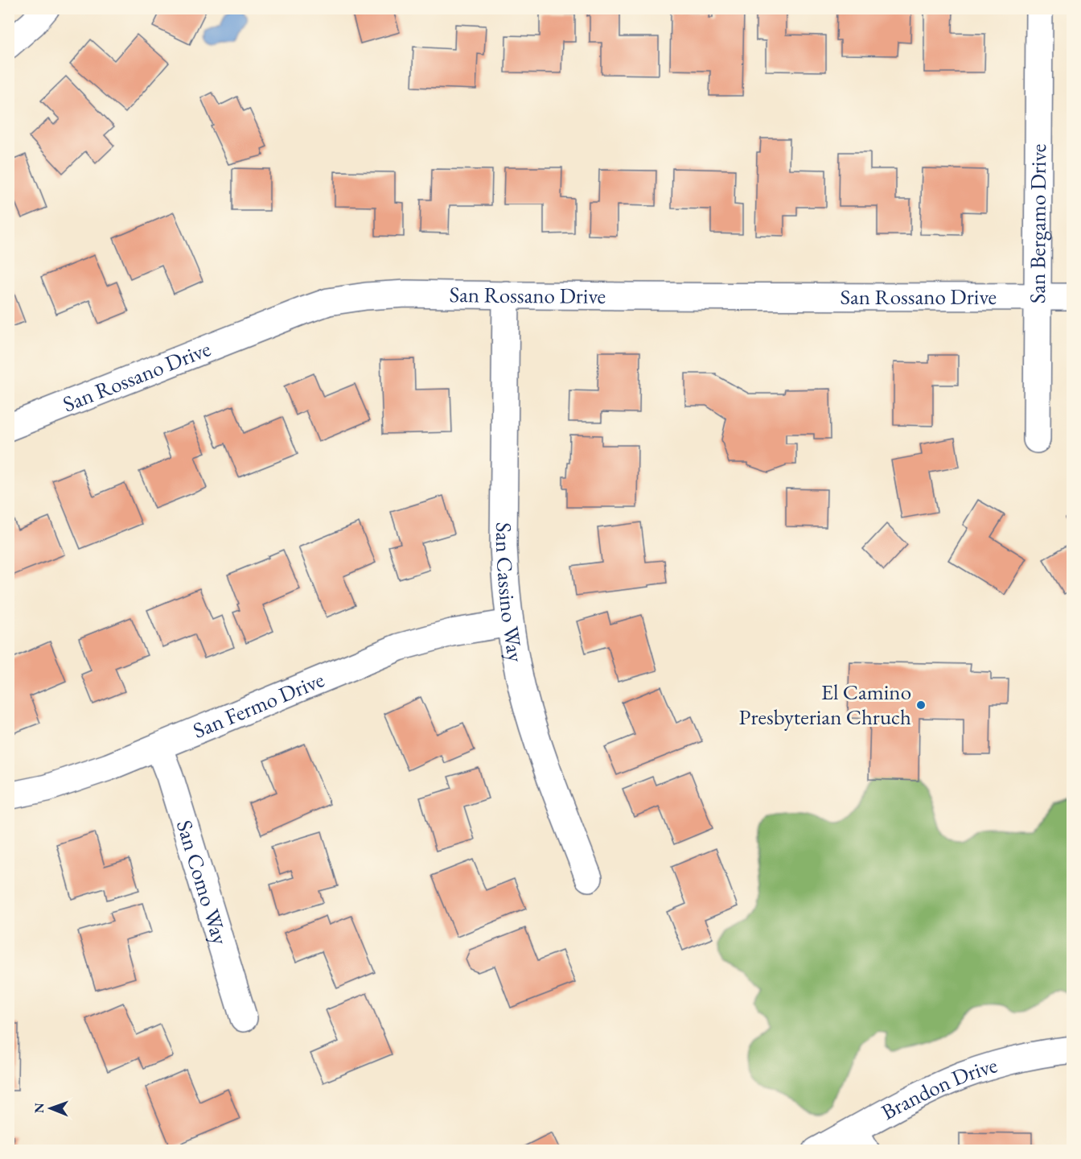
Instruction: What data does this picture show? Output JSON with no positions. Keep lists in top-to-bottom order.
{
  "streets": {
    "street": [
      "San Bergamo Drive",
      "San Rossano Drive",
      "San Cassino Way",
      "San Fermo Drive",
      "San Como Way",
      "Brandon Drive"
    ]
  },
  "crossings": [
    ["San Bergamo Drive", "San Rossano Drive"],
    ["San Rossano Drive", "San Cassino Way"],
    ["San Cassino Way", "San Fermo Drive"],
    ["San Fermo Drive", "San Como Way"]
  ],
  "places": ["El Camino Presbyterian Chruch"],
  "north": "left"
}
